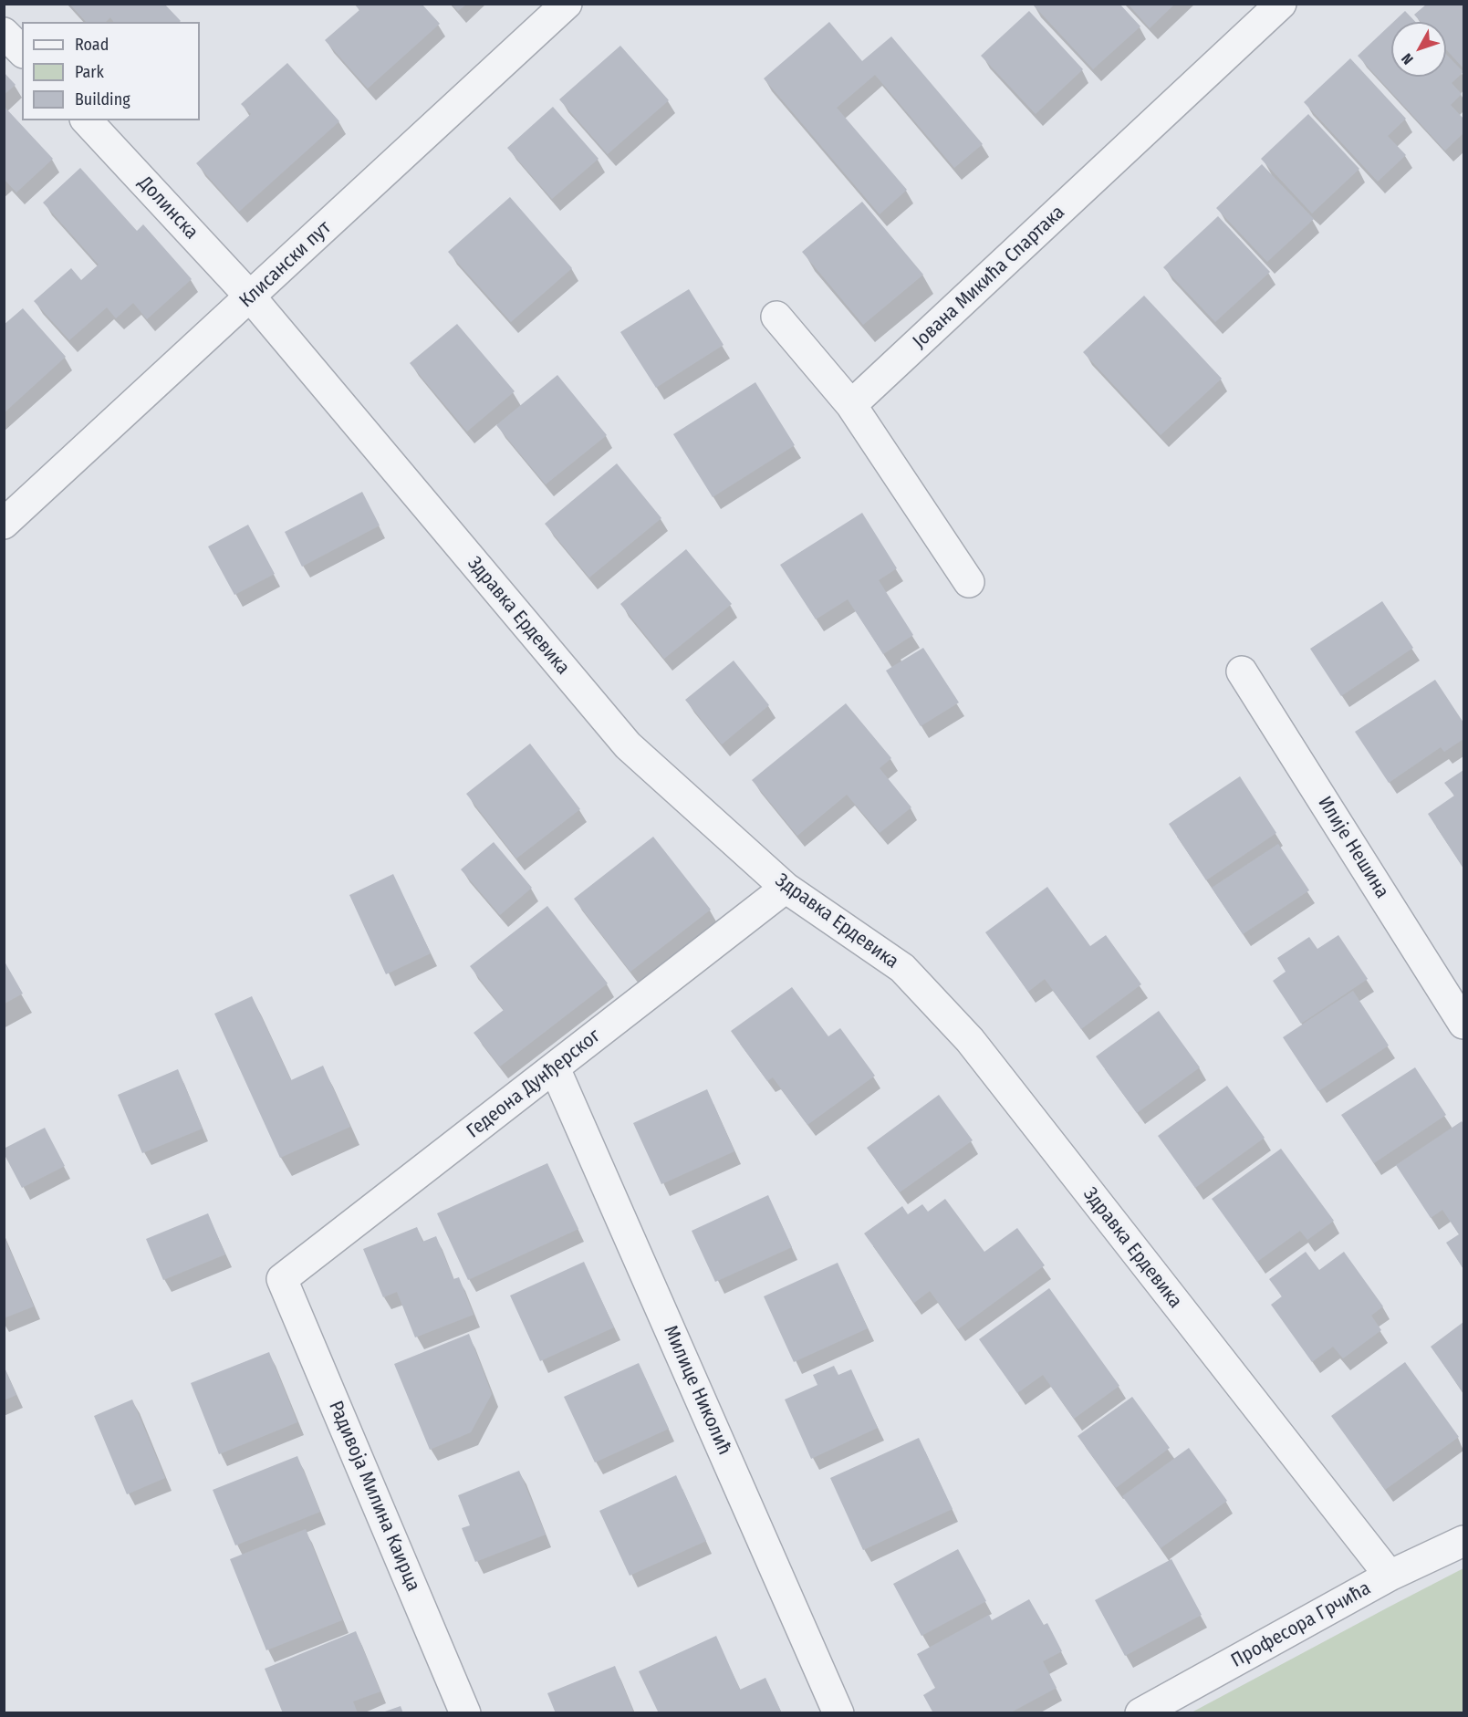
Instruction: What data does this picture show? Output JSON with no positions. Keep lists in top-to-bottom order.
{
  "streets": {
    "street": [
      "Долинска",
      "Клисански пут",
      "Јована Микића Спартака",
      "Здравка Ердевика",
      "Илије Нешина",
      "Гедеона Дунђерског",
      "Милице Николић",
      "Радивоја Милина Каирца",
      "Професора Грчића"
    ]
  },
  "crossings": [
    ["Долинска", "Клисански пут"],
    ["Долинска", "Здравка Ердевика"],
    ["Клисански пут", "Здравка Ердевика"],
    ["Здравка Ердевика", "Гедеона Дунђерског"],
    ["Здравка Ердевика", "Професора Грчића"],
    ["Гедеона Дунђерског", "Милице Николић"],
    ["Гедеона Дунђерског", "Радивоја Милина Каирца"]
  ],
  "legend": ["Road", "Park", "Building"],
  "north": "bottom left"
}
